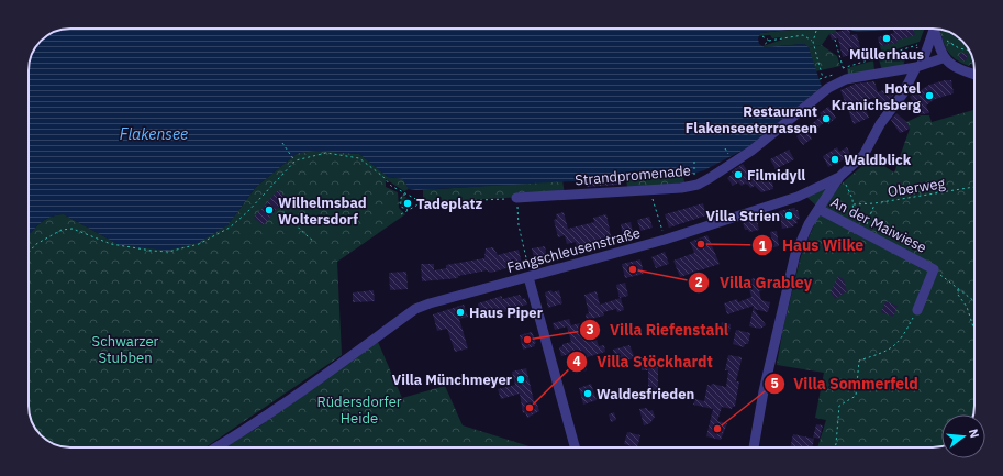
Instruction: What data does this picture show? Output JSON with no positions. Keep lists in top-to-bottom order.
{
  "streets": {
    "street": ["Strandpromenade", "An der Maiwiese", "Fangschleusenstraße"],
    "path": ["Oberweg"]
  },
  "crossings": [
    ["Strandpromenade", "Fangschleusenstraße"]
  ],
  "water": ["Flakensee"],
  "parks": ["Schwarzer Stubben", "Rüdersdorfer Heide"],
  "places": [
    "Müllerhaus",
    "Hotel Kranichsberg",
    "Restaurant Flakenseeterrassen",
    "Waldblick",
    "Filmidyll",
    "Tadeplatz",
    "Wilhelmsbad Woltersdorf",
    "Villa Strien",
    "Haus Wilke",
    "Villa Grabley",
    "Haus Piper",
    "Villa Riefenstahl",
    "Villa Münchmeyer",
    "Waldesfrieden",
    "Villa Stöckhardt",
    "Villa Sommerfeld"
  ],
  "north": "right"
}
